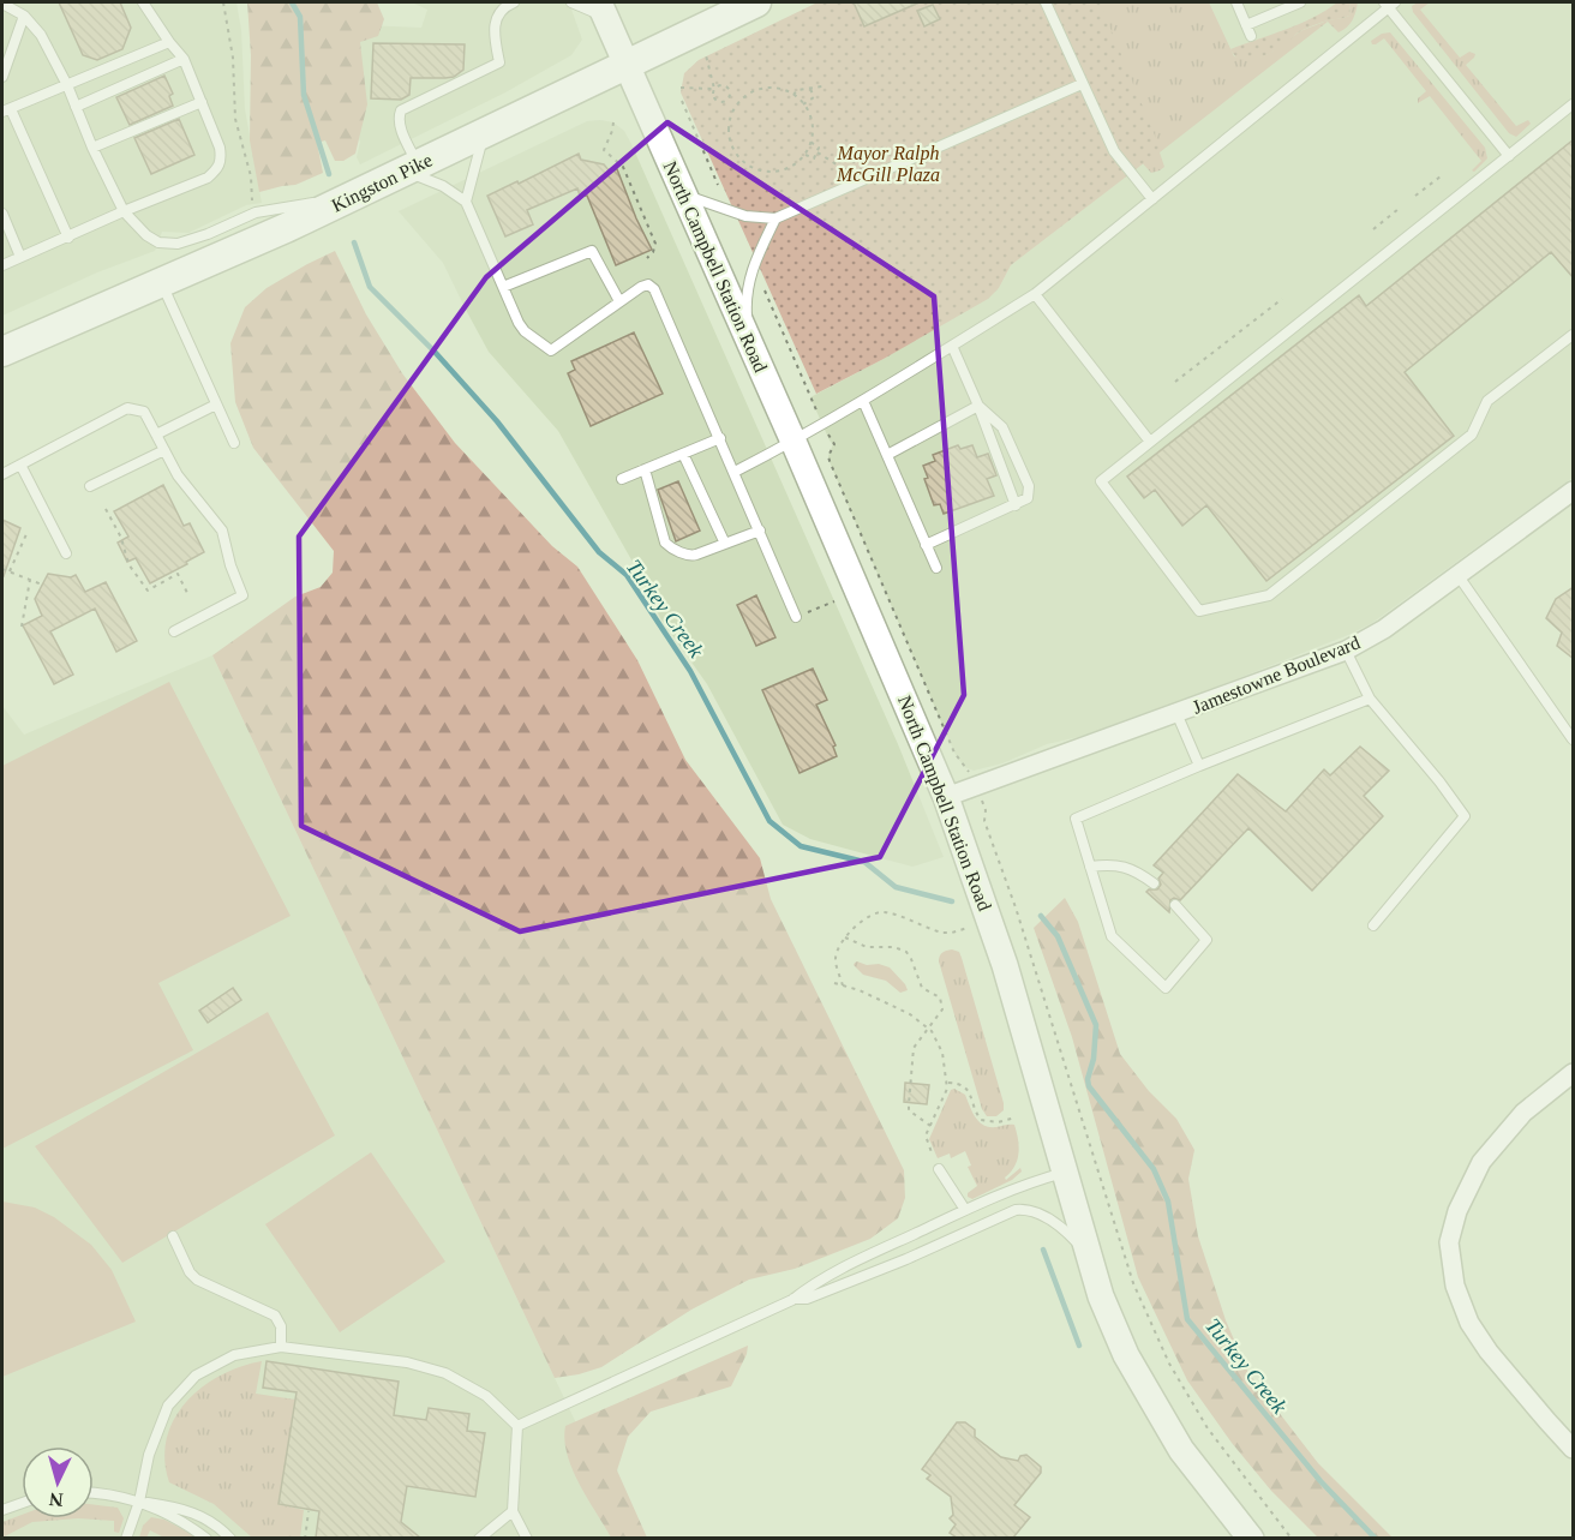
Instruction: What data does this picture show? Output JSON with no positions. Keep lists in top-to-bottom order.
{
  "streets": {
    "main road": ["Kingston Pike", "North Campbell Station Road"],
    "street": ["Jamestowne Boulevard"]
  },
  "crossings": [
    ["Kingston Pike", "North Campbell Station Road"],
    ["North Campbell Station Road", "Jamestowne Boulevard"]
  ],
  "water": ["Turkey Creek"],
  "parks": ["Mayor Ralph McGill Plaza"],
  "north": "bottom"
}
